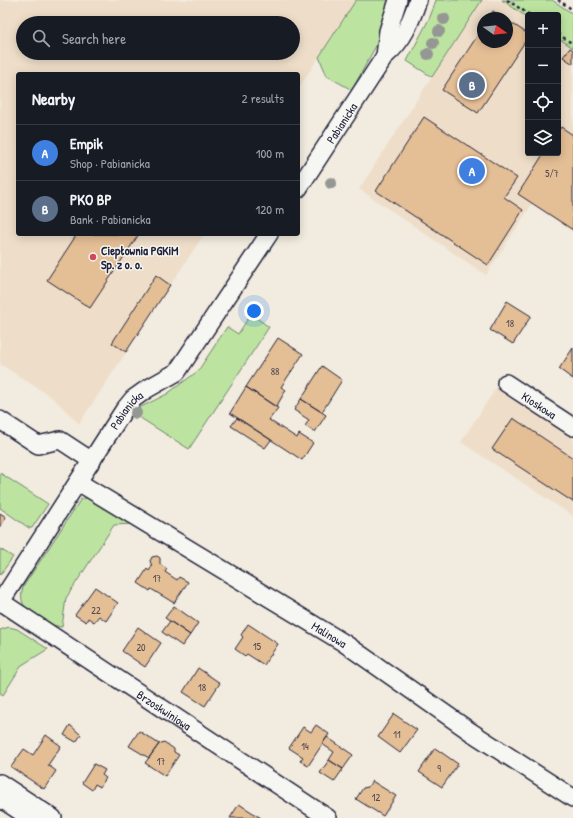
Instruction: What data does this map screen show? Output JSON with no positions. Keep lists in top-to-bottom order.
{
  "streets": {
    "street": [
      "Pabianicka",
      "Kioskowa",
      "Malinowa",
      "Brzoskwiniowa"
    ]
  },
  "crossings": [
    ["Pabianicka", "Malinowa"],
    ["Pabianicka", "Brzoskwiniowa"]
  ],
  "places": ["Ciepłownia PGKiM Sp. z o. o."],
  "house_numbers": [
    "5/7",
    "18",
    "88",
    "17",
    "22",
    "15",
    "20",
    "18",
    "11",
    "14",
    "17",
    "9",
    "12"
  ],
  "north": "right",
  "page": {
    "map_buttons": ["+", "−"],
    "search": "Search here",
    "pins": ["B", "A"],
    "heading": ["Nearby", "2 results"],
    "list": [
      {
        "mark": "A",
        "name": "Empik",
        "note": "Shop · Pabianicka",
        "value": "100 m"
      },
      {
        "mark": "B",
        "name": "PKO BP",
        "note": "Bank · Pabianicka",
        "value": "120 m"
      }
    ]
  }
}
